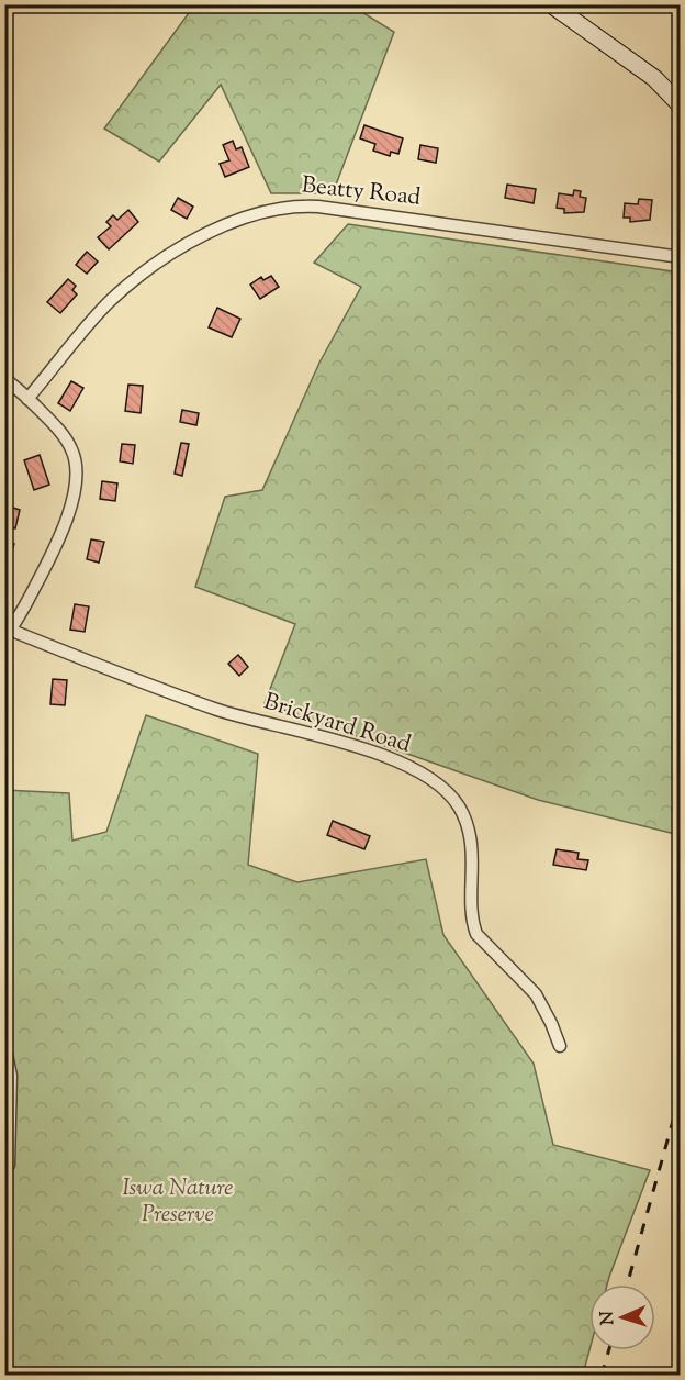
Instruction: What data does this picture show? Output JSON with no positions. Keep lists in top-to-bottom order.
{
  "streets": {
    "street": ["Beatty Road", "Brickyard Road"]
  },
  "crossings": [
    ["Beatty Road", "Brickyard Road"]
  ],
  "parks": ["Iswa Nature Preserve"],
  "north": "left"
}
